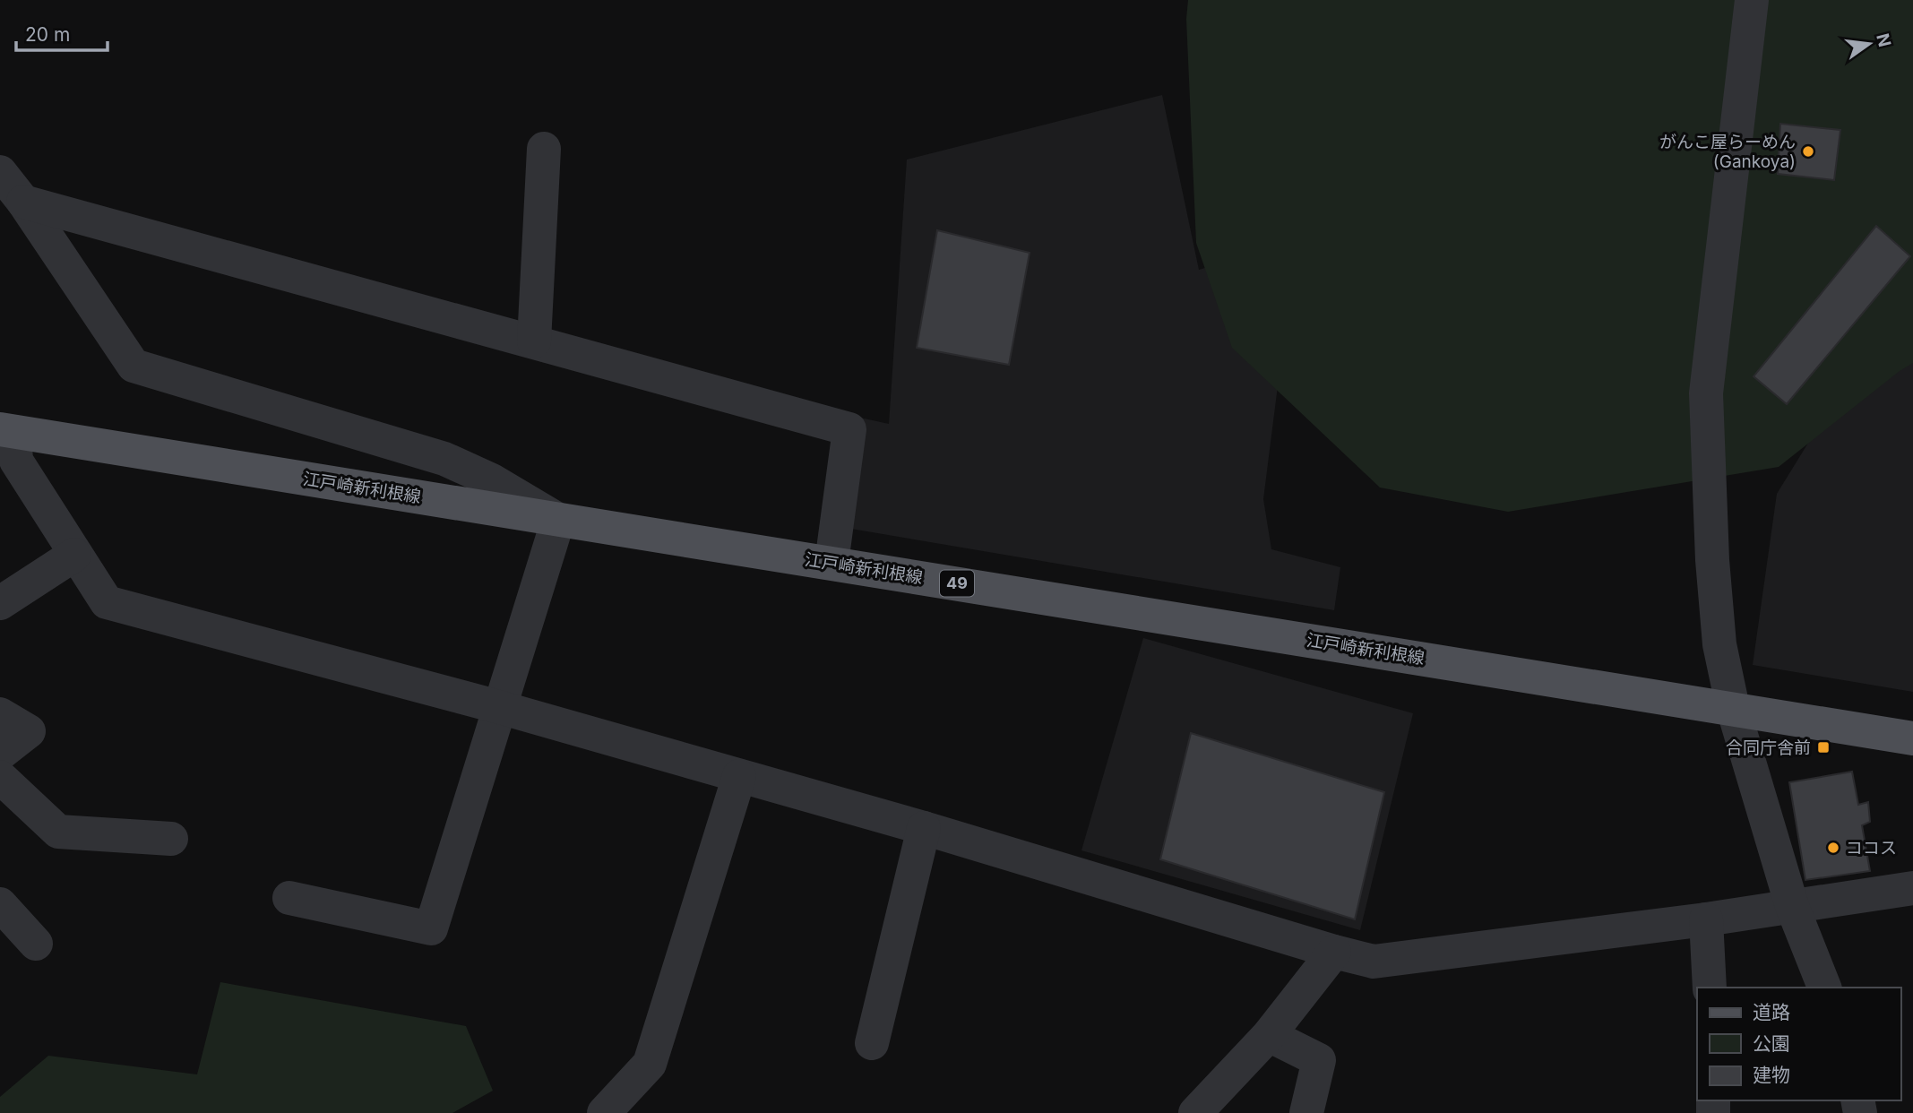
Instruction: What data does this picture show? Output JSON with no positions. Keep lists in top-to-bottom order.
{
  "streets": {
    "main road": ["江戸崎新利根線", "49"]
  },
  "places": {
    "other": ["がんこ屋らーめん (Gankoya)", "ココス"],
    "transit": ["合同庁舎前"]
  },
  "legend": ["道路", "公園", "建物"],
  "scale_bar": "20 m",
  "north": "right"
}
